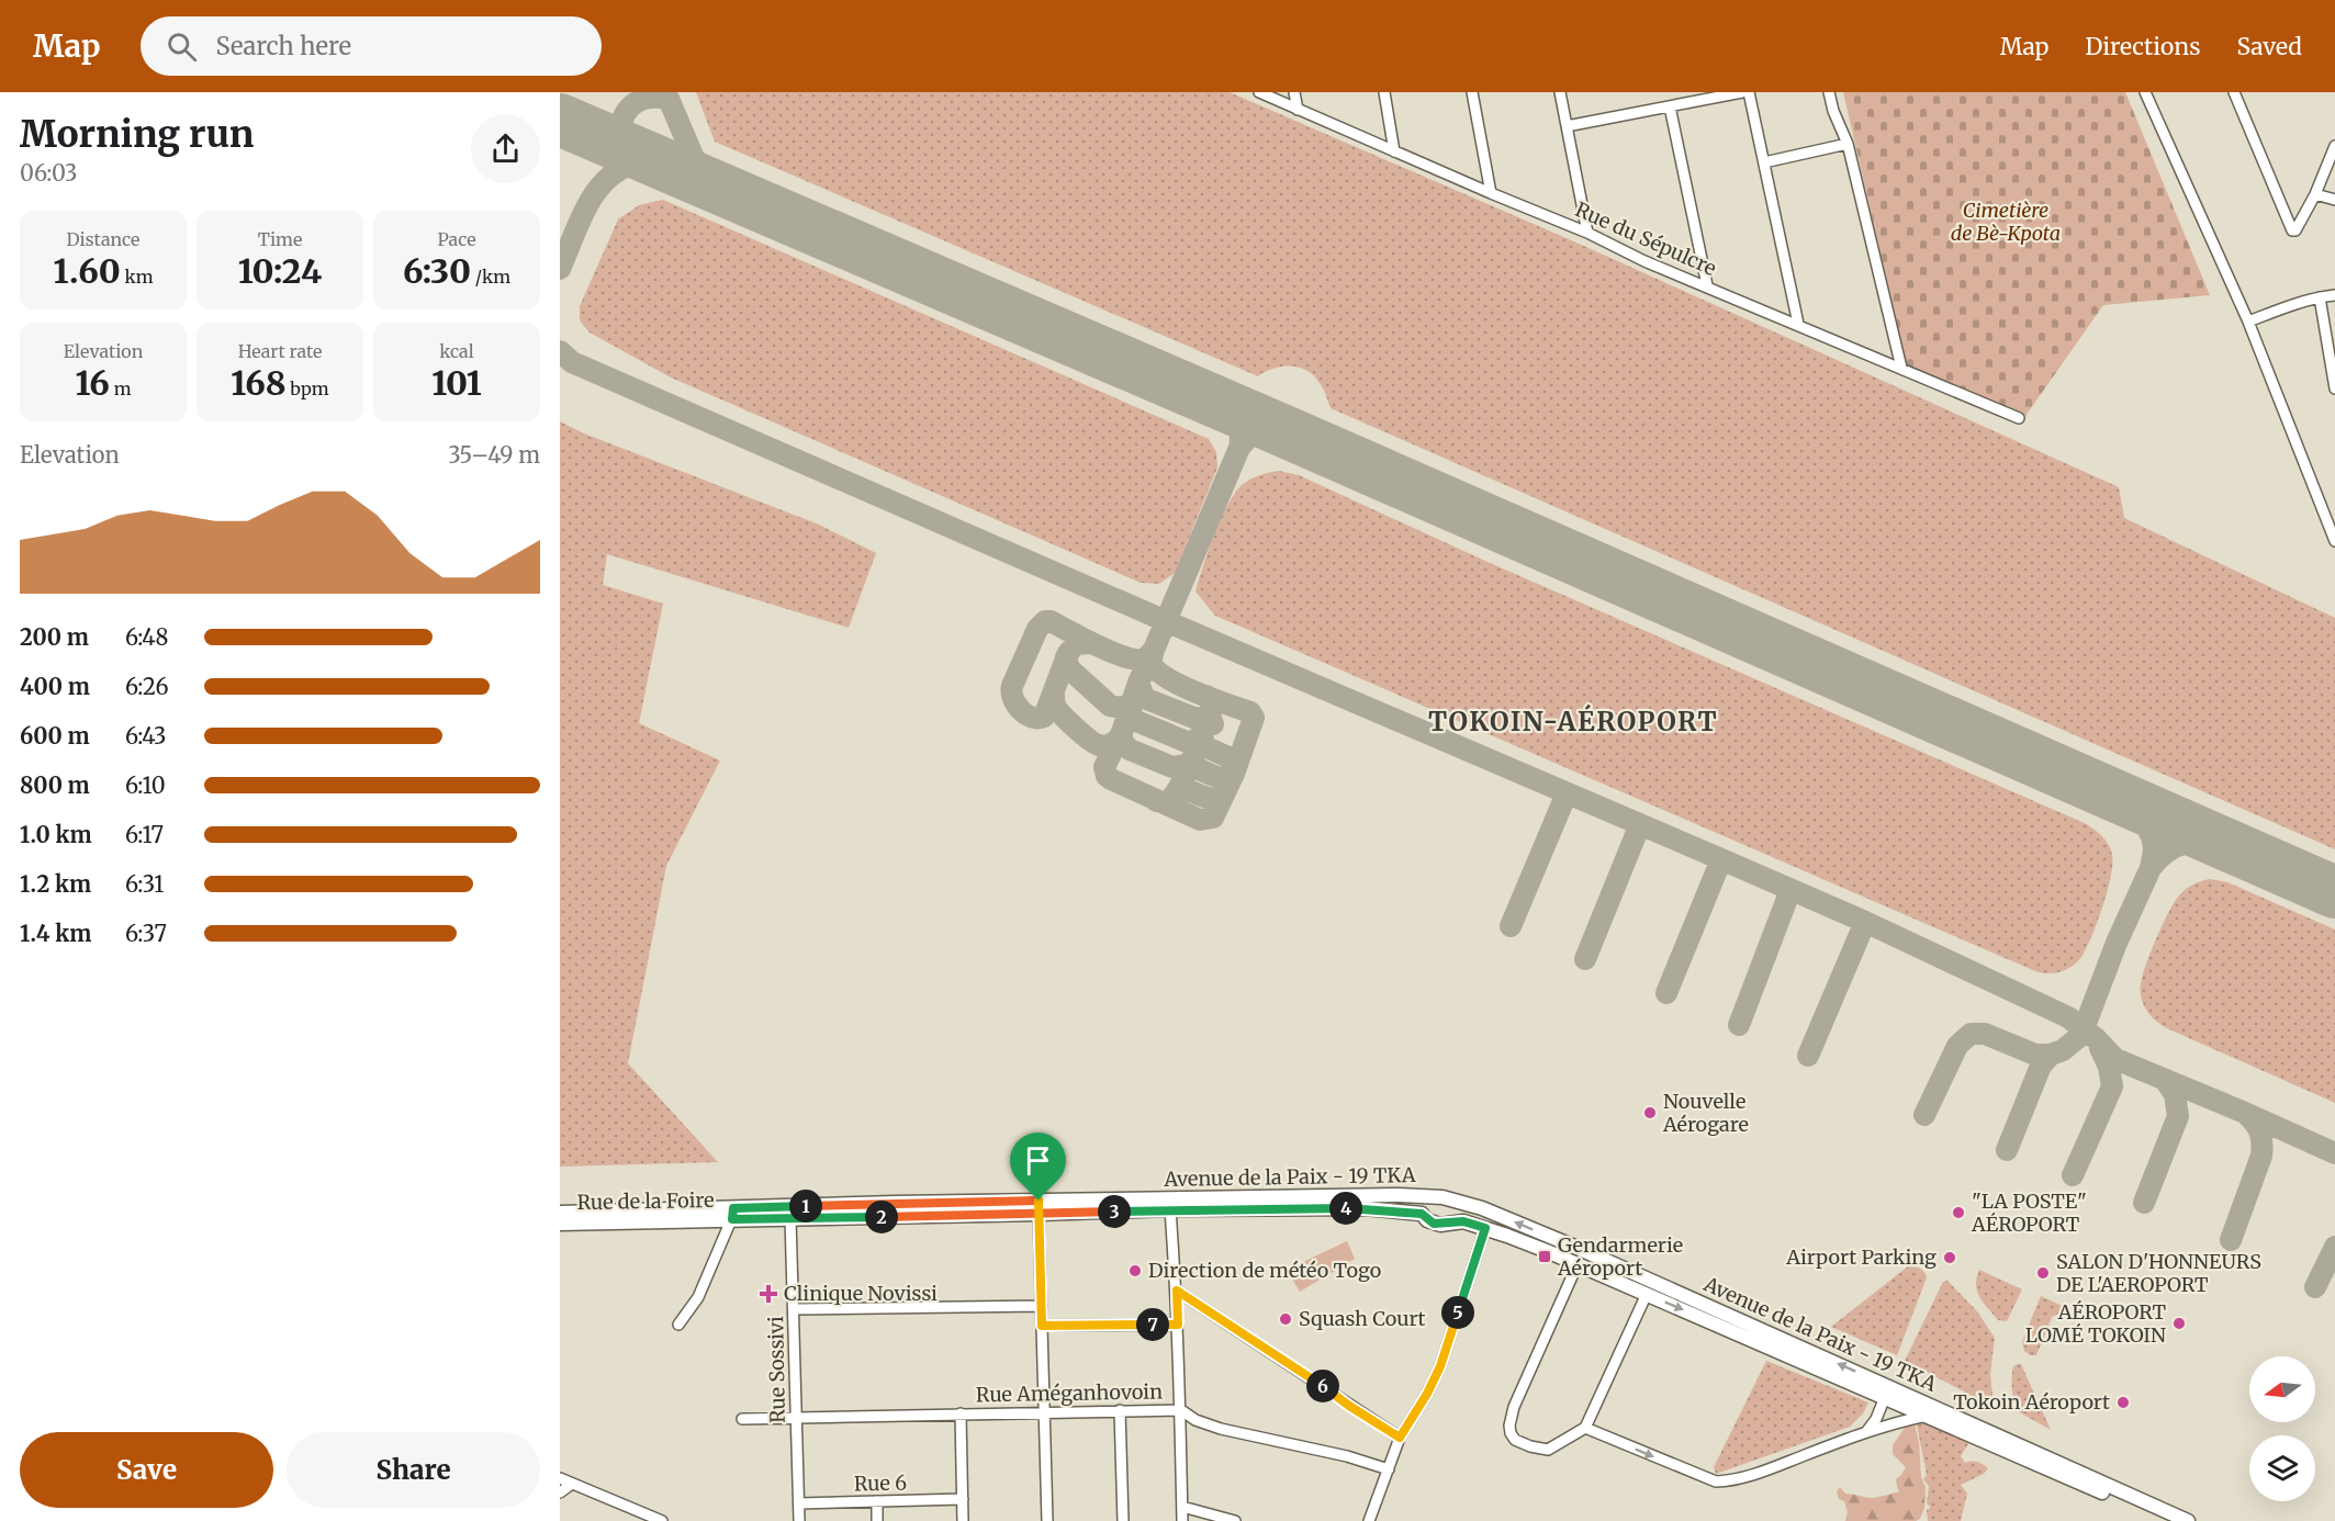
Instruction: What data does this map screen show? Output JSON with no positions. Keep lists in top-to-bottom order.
{
  "streets": {
    "main road": ["Avenue de la Paix - 19 TKA", "Rue de la Foire"],
    "street": [
      "Rue du Sépulcre",
      "Rue Sossivi",
      "Rue Améganhovoin",
      "Rue 6"
    ]
  },
  "crossings": [
    ["Avenue de la Paix - 19 TKA", "Rue de la Foire"],
    ["Avenue de la Paix - 19 TKA", "Rue Sossivi"],
    ["Rue Sossivi", "Rue Améganhovoin"],
    ["Rue Sossivi", "Rue 6"]
  ],
  "districts": ["TOKOIN-AÉROPORT"],
  "parks": ["Cimetière de Bè-Kpota"],
  "places": {
    "other": [
      "Nouvelle Aérogare",
      "\"LA POSTE\" AÉROPORT",
      "Airport Parking",
      "Direction de météo Togo",
      "SALON D'HONNEURS DE L'AEROPORT",
      "Squash Court",
      "AÉROPORT LOMÉ TOKOIN",
      "Tokoin Aéroport"
    ],
    "transit": ["Gendarmerie Aéroport"],
    "health": ["Clinique Novissi"]
  },
  "north": "left",
  "page": {
    "header": "Map",
    "search": "Search here",
    "nav": ["Map", "Directions", "Saved"],
    "heading": ["Morning run", "06:03"],
    "stats": [
      ["Distance", "1.60 km"],
      ["Time", "10:24"],
      ["Pace", "6:30 /km"],
      ["Elevation", "16 m"],
      ["Heart rate", "168 bpm"],
      ["kcal", "101"]
    ],
    "chart": ["Elevation", "35–49 m"],
    "list": [
      {
        "name": "200 m",
        "note": "6:48"
      },
      {
        "name": "400 m",
        "note": "6:26"
      },
      {
        "name": "600 m",
        "note": "6:43"
      },
      {
        "name": "800 m",
        "note": "6:10"
      },
      {
        "name": "1.0 km",
        "note": "6:17"
      },
      {
        "name": "1.2 km",
        "note": "6:31"
      },
      {
        "name": "1.4 km",
        "note": "6:37"
      }
    ],
    "pins": [
      "1",
      "4",
      "3",
      "2",
      "5",
      "7",
      "6"
    ],
    "buttons": ["Save", "Share"]
  }
}
